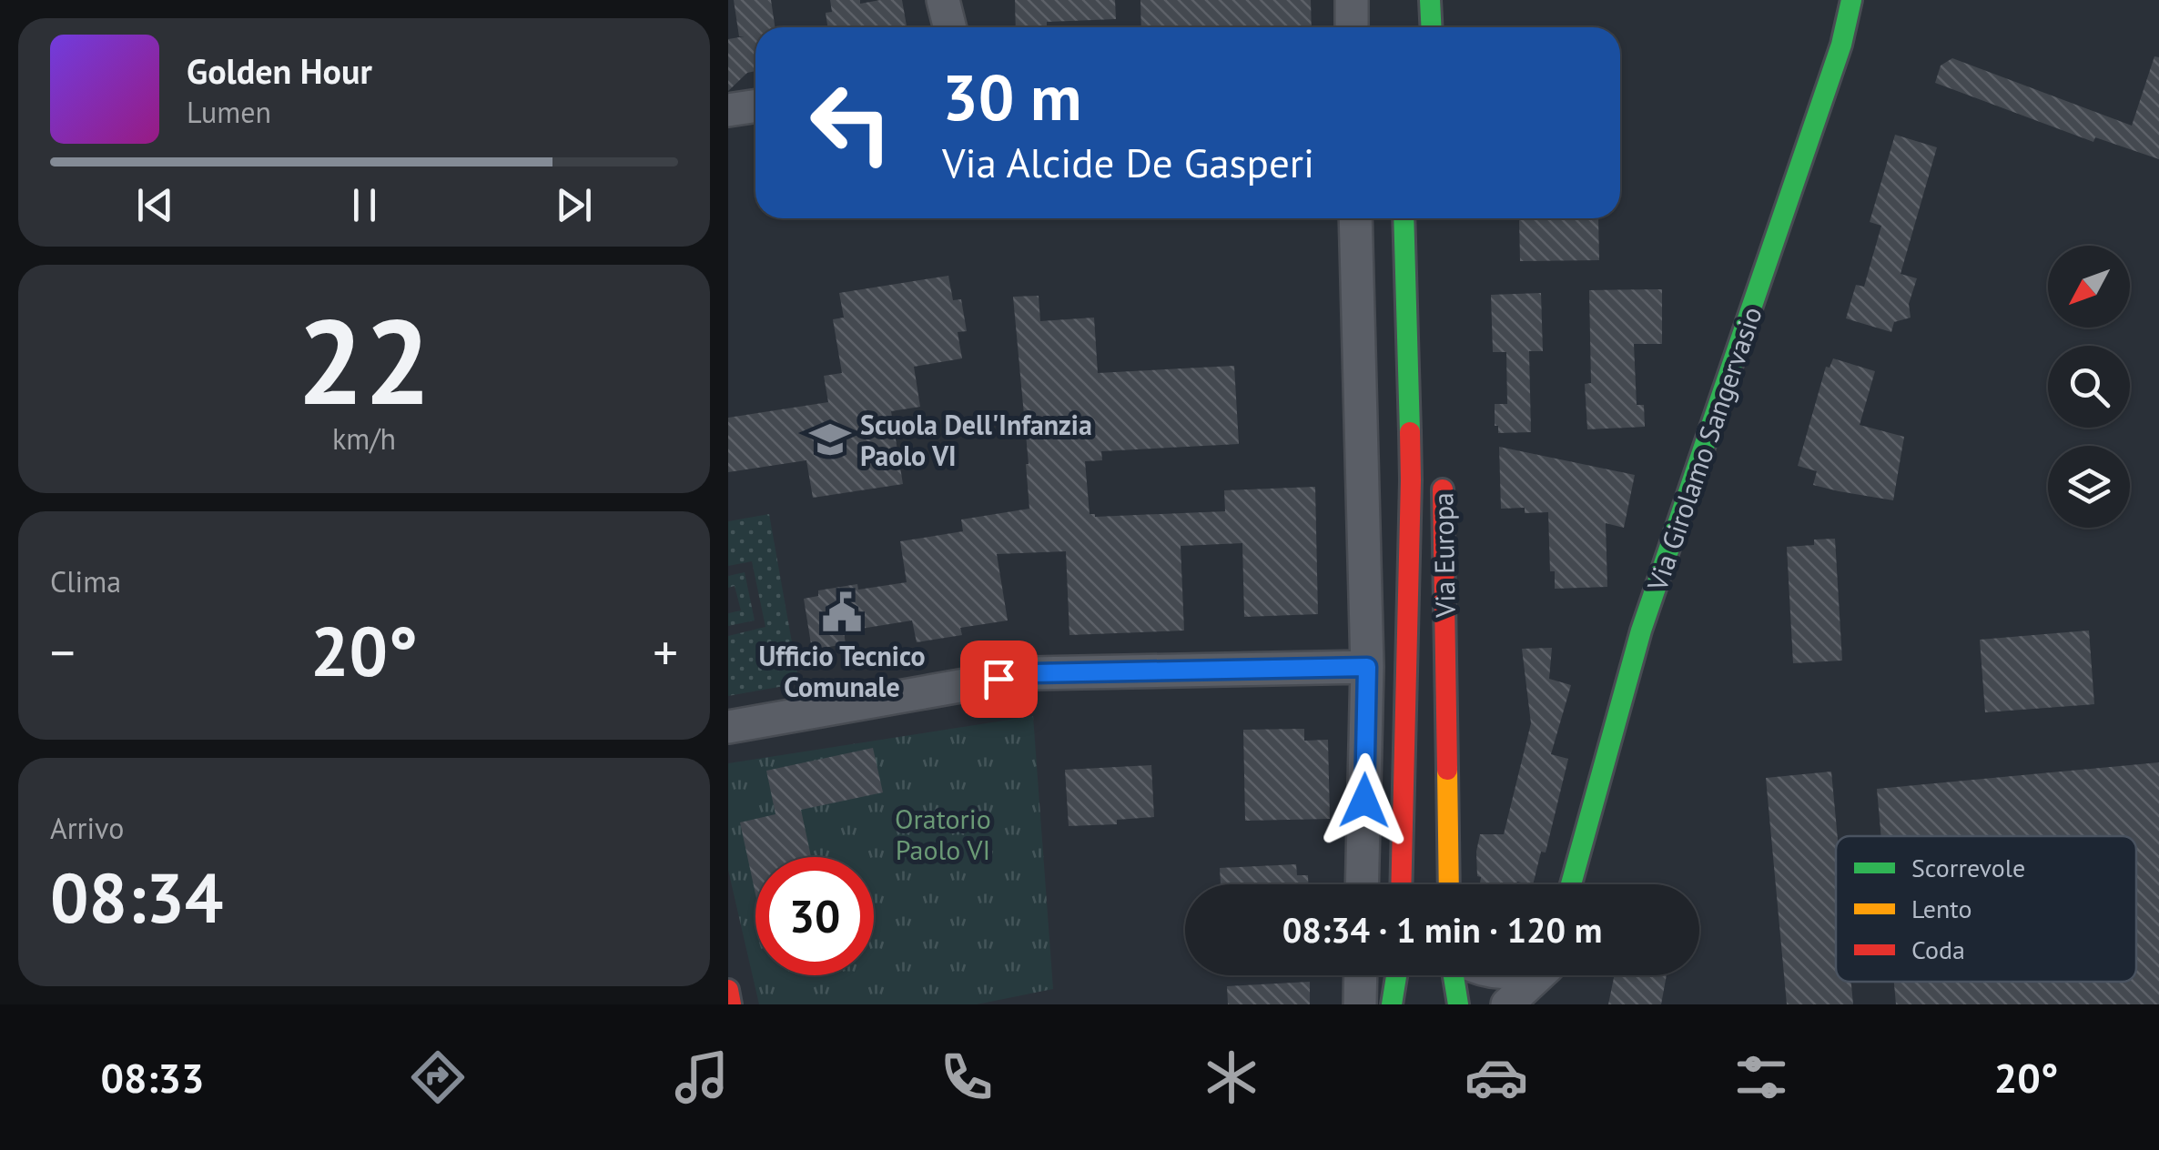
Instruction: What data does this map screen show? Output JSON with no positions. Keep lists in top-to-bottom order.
{
  "streets": {
    "main road": ["Via Girolamo Sangervasio", "Via Europa"]
  },
  "parks": ["Oratorio Paolo VI"],
  "places": {
    "school or university": ["Scuola Dell'Infanzia Paolo VI"],
    "public building": ["Ufficio Tecnico Comunale"]
  },
  "legend": ["Scorrevole", "Lento", "Coda"],
  "north": "bottom left",
  "page": {
    "turn": ["30 m", "Via Alcide De Gasperi"],
    "song": ["Golden Hour", "Lumen"],
    "tile": [
      ["22", "km/h"],
      "Clima",
      ["Arrivo", "08:34"]
    ],
    "heat": ["−", "20°", "+"],
    "limit": "30",
    "trip": "08:34 · 1 min · 120 m",
    "tabs": ["08:33", "20°"]
  }
}
